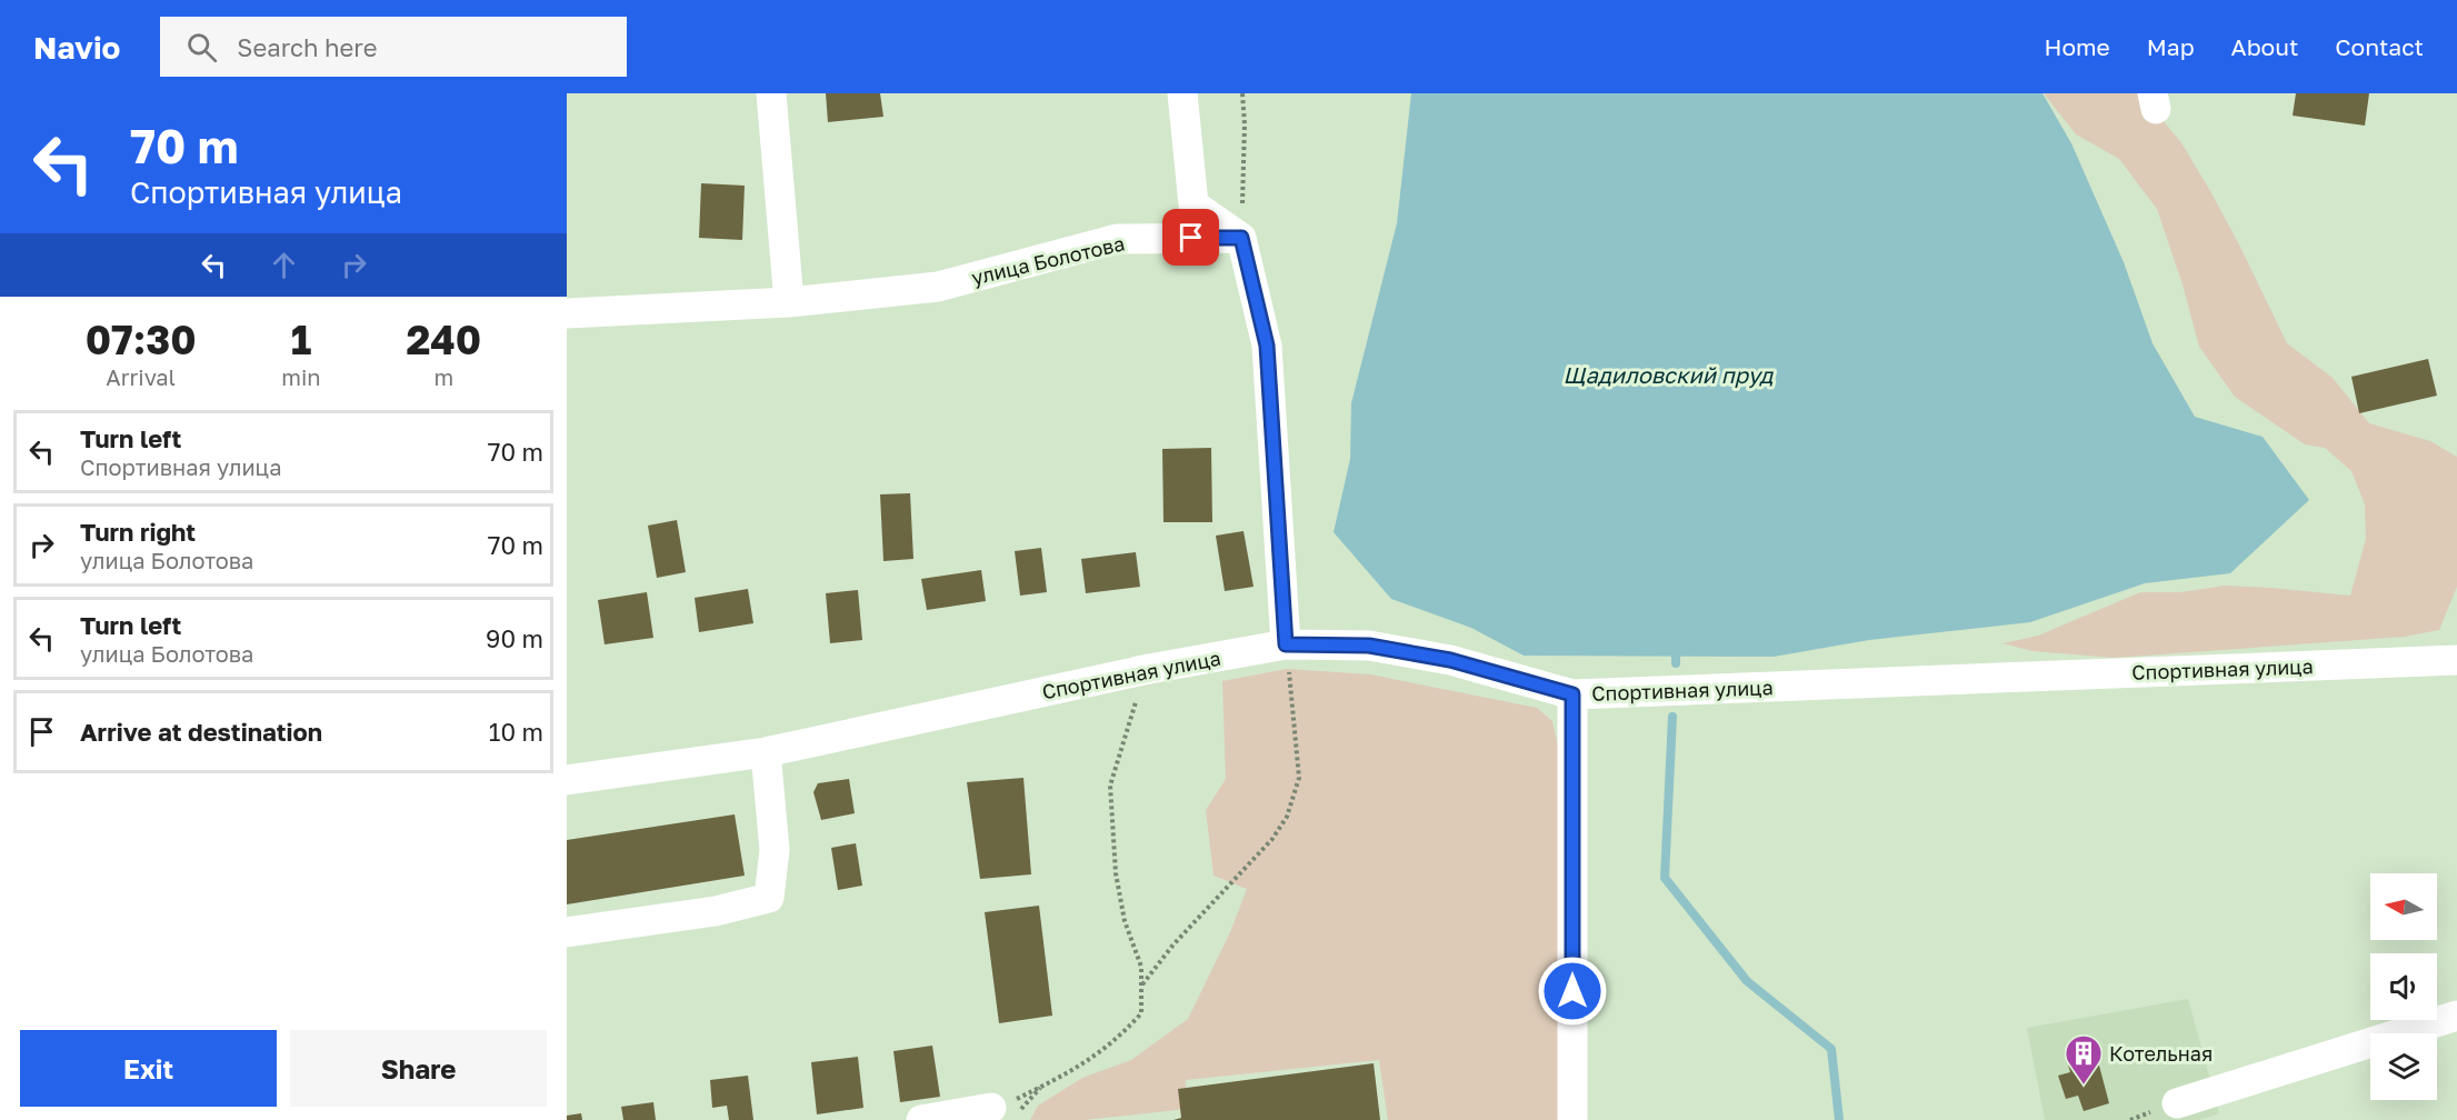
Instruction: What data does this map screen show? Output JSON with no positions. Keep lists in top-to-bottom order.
{
  "streets": {
    "street": ["улица Болотова", "Спортивная улица"]
  },
  "water": ["Щадиловский пруд"],
  "places": {
    "building": ["Котельная"]
  },
  "north": "left",
  "page": {
    "header": "Navio",
    "search": "Search here",
    "nav": [
      "Home",
      "Map",
      "About",
      "Contact"
    ],
    "turn": ["70 m", "Спортивная улица"],
    "eta": [
      "07:30",
      "Arrival",
      "1",
      "min",
      "240",
      "m"
    ],
    "list": [
      {
        "name": "Turn left",
        "note": "Спортивная улица",
        "value": "70 m"
      },
      {
        "name": "Turn right",
        "note": "улица Болотова",
        "value": "70 m"
      },
      {
        "name": "Turn left",
        "note": "улица Болотова",
        "value": "90 m"
      },
      {
        "name": "Arrive at destination",
        "value": "10 m"
      }
    ],
    "buttons": ["Exit", "Share"]
  }
}
